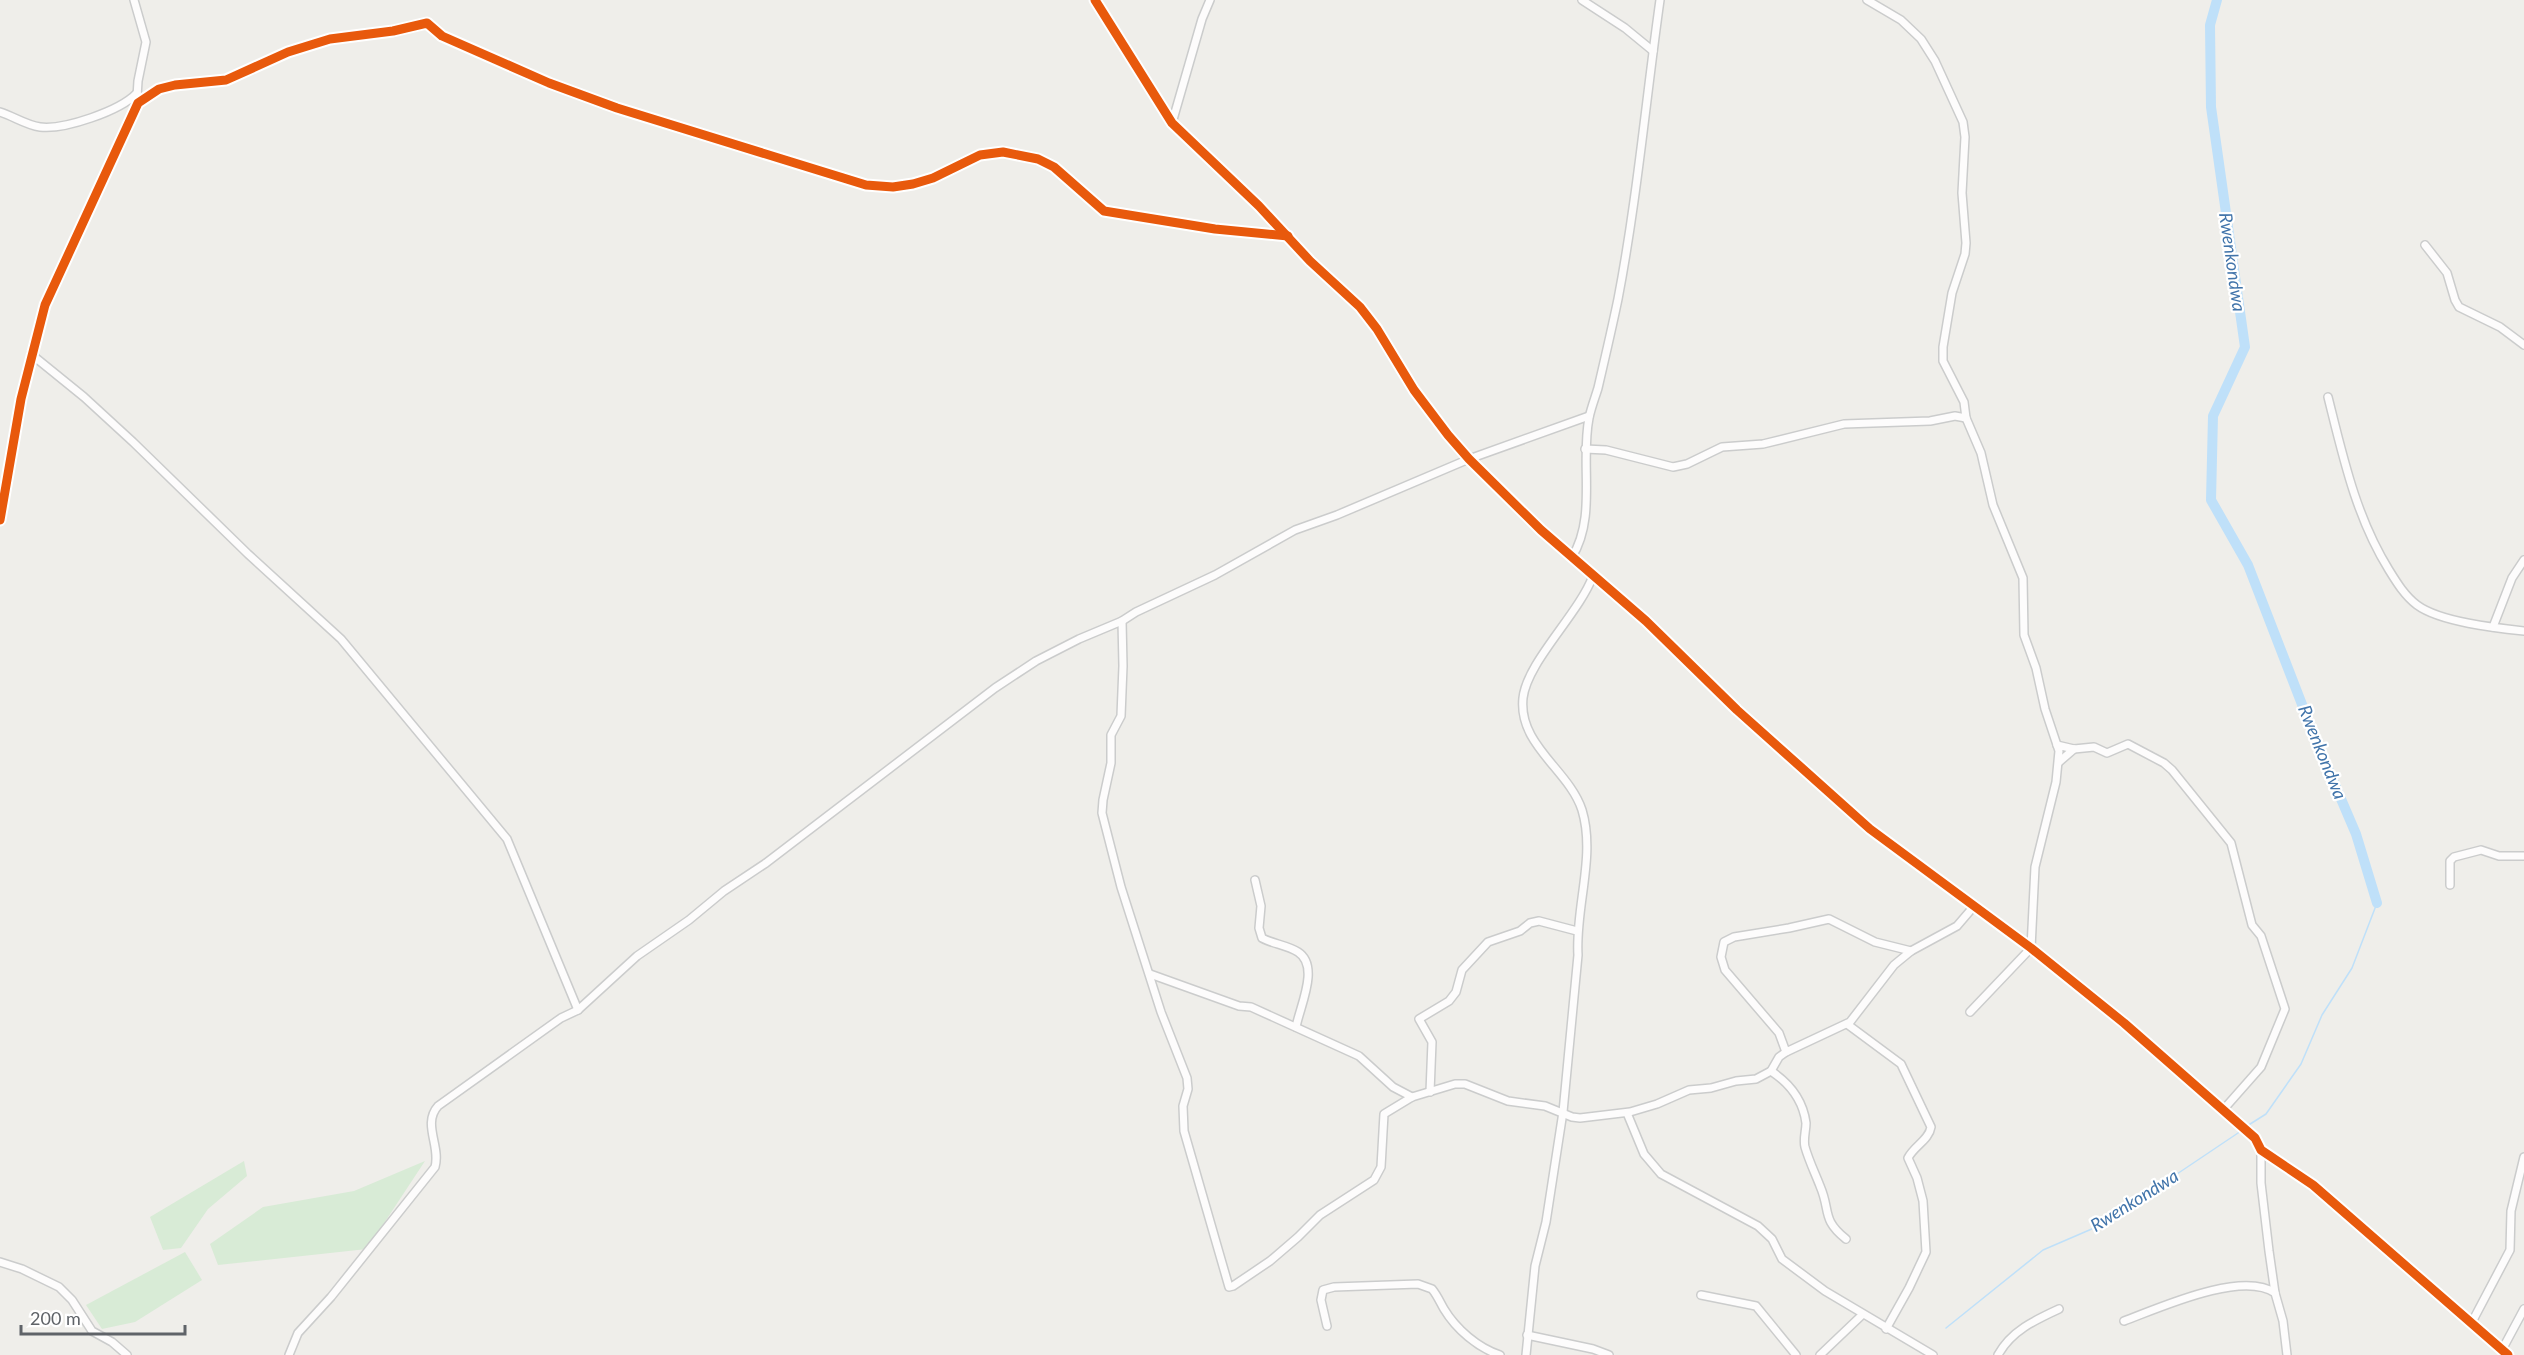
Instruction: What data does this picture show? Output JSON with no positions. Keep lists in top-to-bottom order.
{
  "water": ["Rwenkondwa"],
  "scale_bar": "200 m"
}
